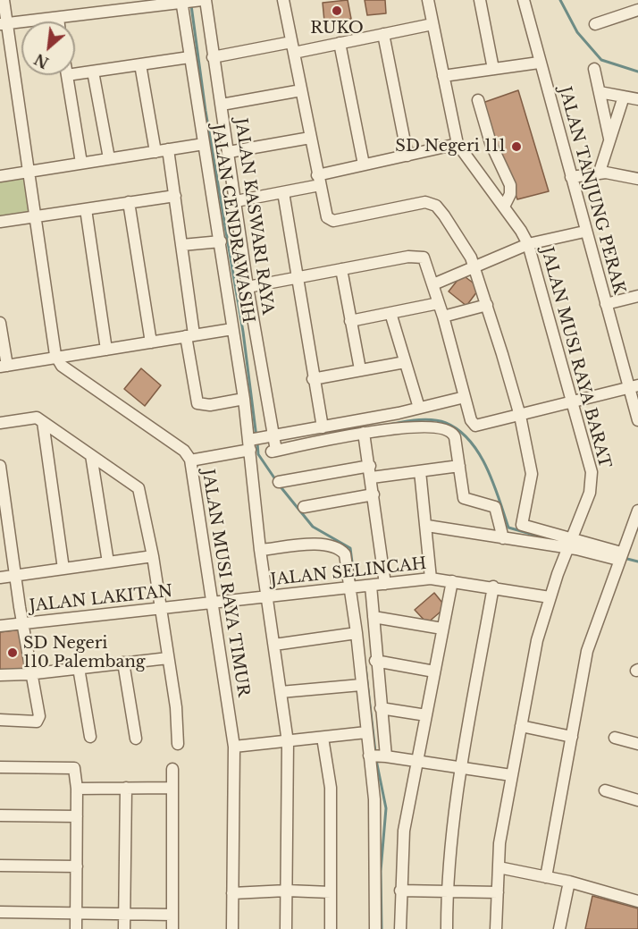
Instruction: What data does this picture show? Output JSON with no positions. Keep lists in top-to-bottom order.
{
  "streets": {
    "street": [
      "JALAN TANJUNG PERAK",
      "JALAN KASWARI RAYA",
      "JALAN CENDRAWASIH",
      "JALAN MUSI RAYA BARAT",
      "JALAN SELINCAH",
      "JALAN MUSI RAYA TIMUR",
      "JALAN LAKITAN"
    ]
  },
  "crossings": [
    ["JALAN CENDRAWASIH", "JALAN SELINCAH"],
    ["JALAN MUSI RAYA BARAT", "JALAN SELINCAH"],
    ["JALAN SELINCAH", "JALAN MUSI RAYA TIMUR"],
    ["JALAN SELINCAH", "JALAN LAKITAN"],
    ["JALAN MUSI RAYA TIMUR", "JALAN LAKITAN"]
  ],
  "places": ["RUKO", "SD Negeri 111", "SD Negeri 110 Palembang"],
  "north": "bottom left"
}
